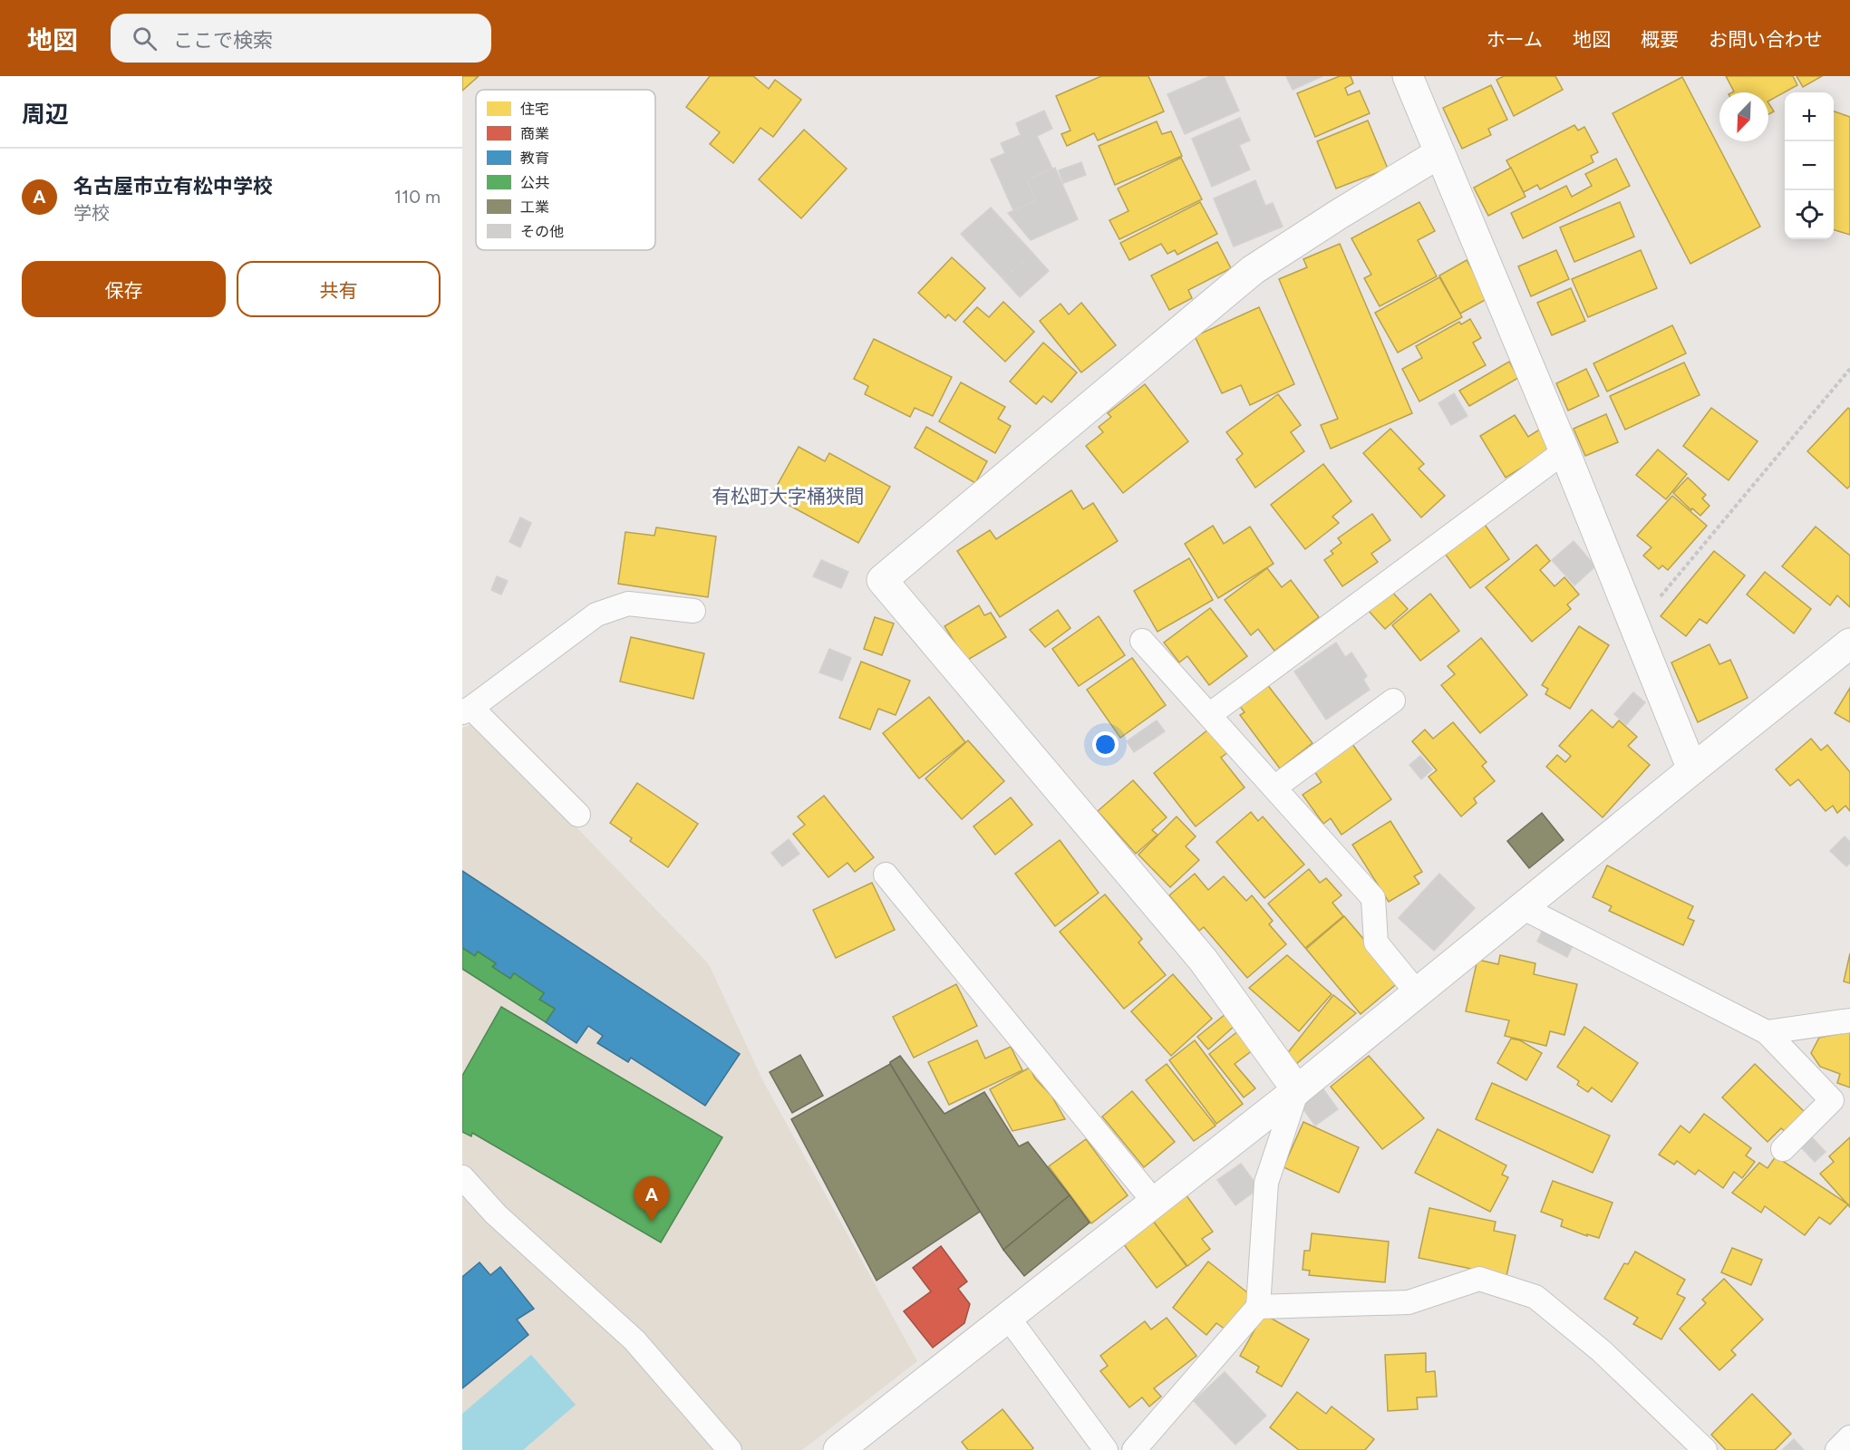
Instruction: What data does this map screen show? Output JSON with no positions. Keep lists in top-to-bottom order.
{
  "districts": ["有松町大字桶狭間"],
  "legend": [
    "住宅",
    "商業",
    "教育",
    "公共",
    "工業",
    "その他"
  ],
  "north": "bottom left",
  "page": {
    "header": "地図",
    "search": "ここで検索",
    "nav": [
      "ホーム",
      "地図",
      "概要",
      "お問い合わせ"
    ],
    "heading": "周辺",
    "map_buttons": ["+", "−"],
    "list": [
      {
        "mark": "A",
        "name": "名古屋市立有松中学校",
        "note": "学校",
        "value": "110 m"
      }
    ],
    "buttons": ["保存", "共有"],
    "pins": "A"
  }
}
